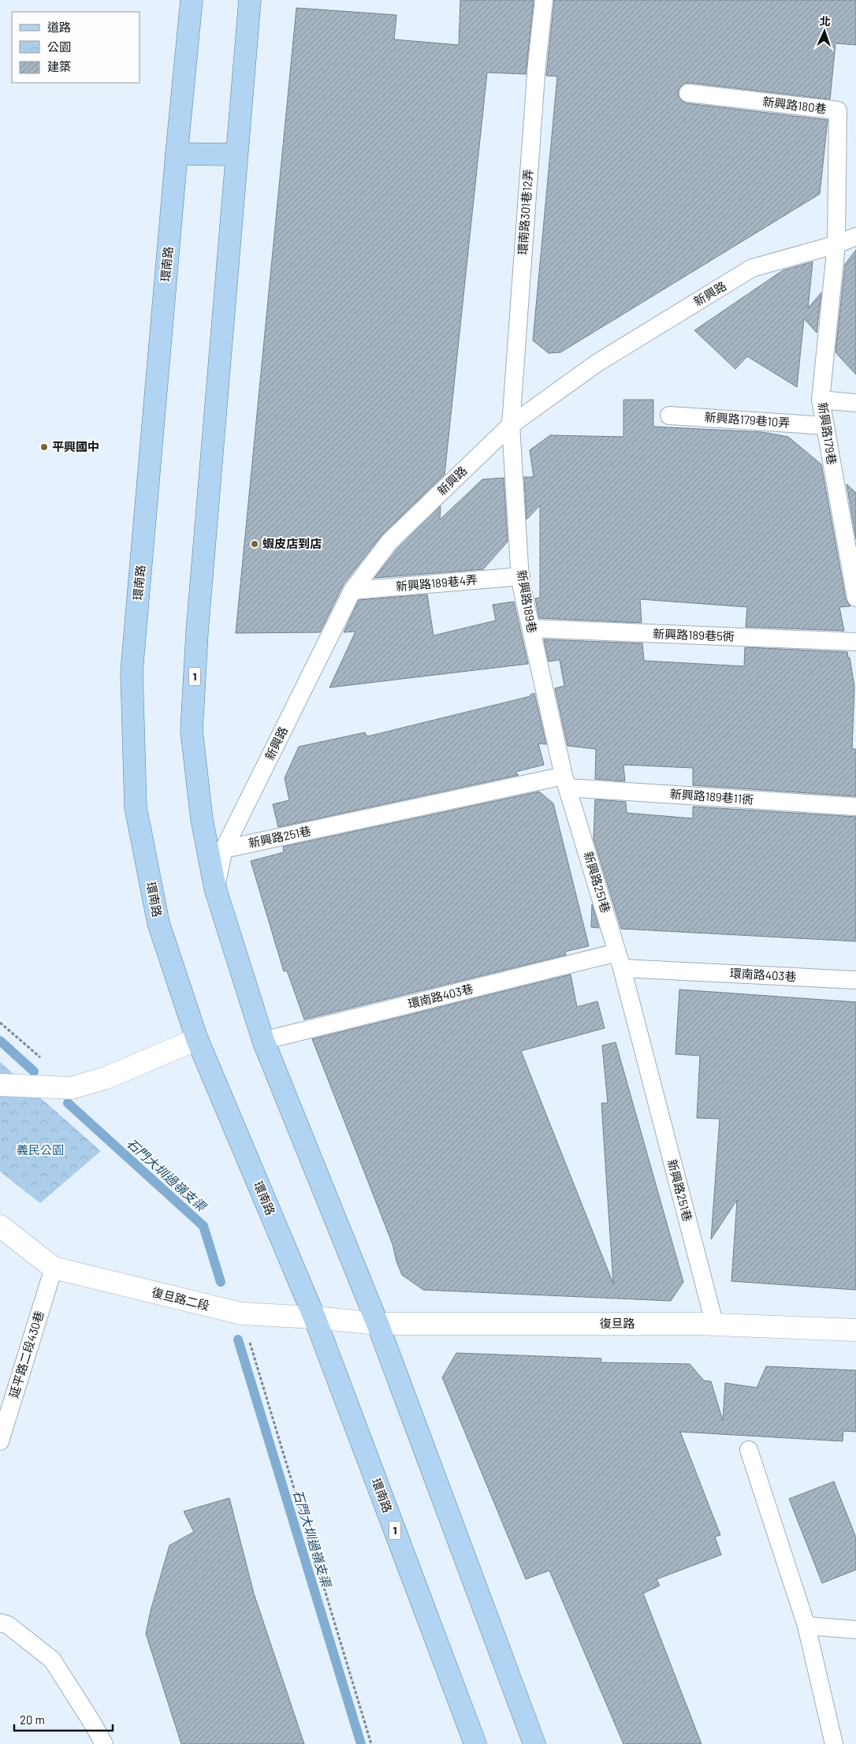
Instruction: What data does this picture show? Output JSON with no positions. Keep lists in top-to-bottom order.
{
  "streets": {
    "main road": ["環南路", "1"],
    "street": ["復旦路二段", "復旦路"],
    "lane": [
      "新興路180巷",
      "環南路301巷12弄",
      "新興路",
      "新興路179巷10弄",
      "新興路179巷",
      "新興路189巷4弄",
      "新興路189巷",
      "新興路189巷5衖",
      "新興路189巷11衖",
      "新興路251巷",
      "環南路403巷",
      "延平路二段430巷"
    ]
  },
  "crossings": [
    ["新興路180巷", "新興路"],
    ["新興路180巷", "新興路179巷"],
    ["環南路301巷12弄", "新興路"],
    ["環南路301巷12弄", "新興路189巷"],
    ["環南路", "復旦路二段"],
    ["新興路", "新興路179巷"],
    ["新興路", "新興路189巷4弄"],
    ["新興路", "新興路189巷"],
    ["新興路", "1"],
    ["新興路", "新興路251巷"],
    ["新興路179巷10弄", "新興路179巷"],
    ["新興路189巷4弄", "新興路189巷"],
    ["新興路189巷", "新興路189巷5衖"],
    ["新興路189巷", "新興路189巷11衖"],
    ["新興路189巷", "新興路251巷"],
    ["1", "環南路403巷"],
    ["1", "復旦路二段"],
    ["1", "復旦路"],
    ["新興路189巷11衖", "新興路251巷"],
    ["新興路251巷", "環南路403巷"],
    ["新興路251巷", "復旦路"],
    ["復旦路二段", "復旦路"],
    ["復旦路二段", "延平路二段430巷"]
  ],
  "water": ["石門大圳過嶺支渠"],
  "parks": ["義民公園"],
  "places": ["平興國中", "蝦皮店到店"],
  "legend": ["道路", "公園", "建築"],
  "scale_bar": "20 m",
  "north": "top"
}
